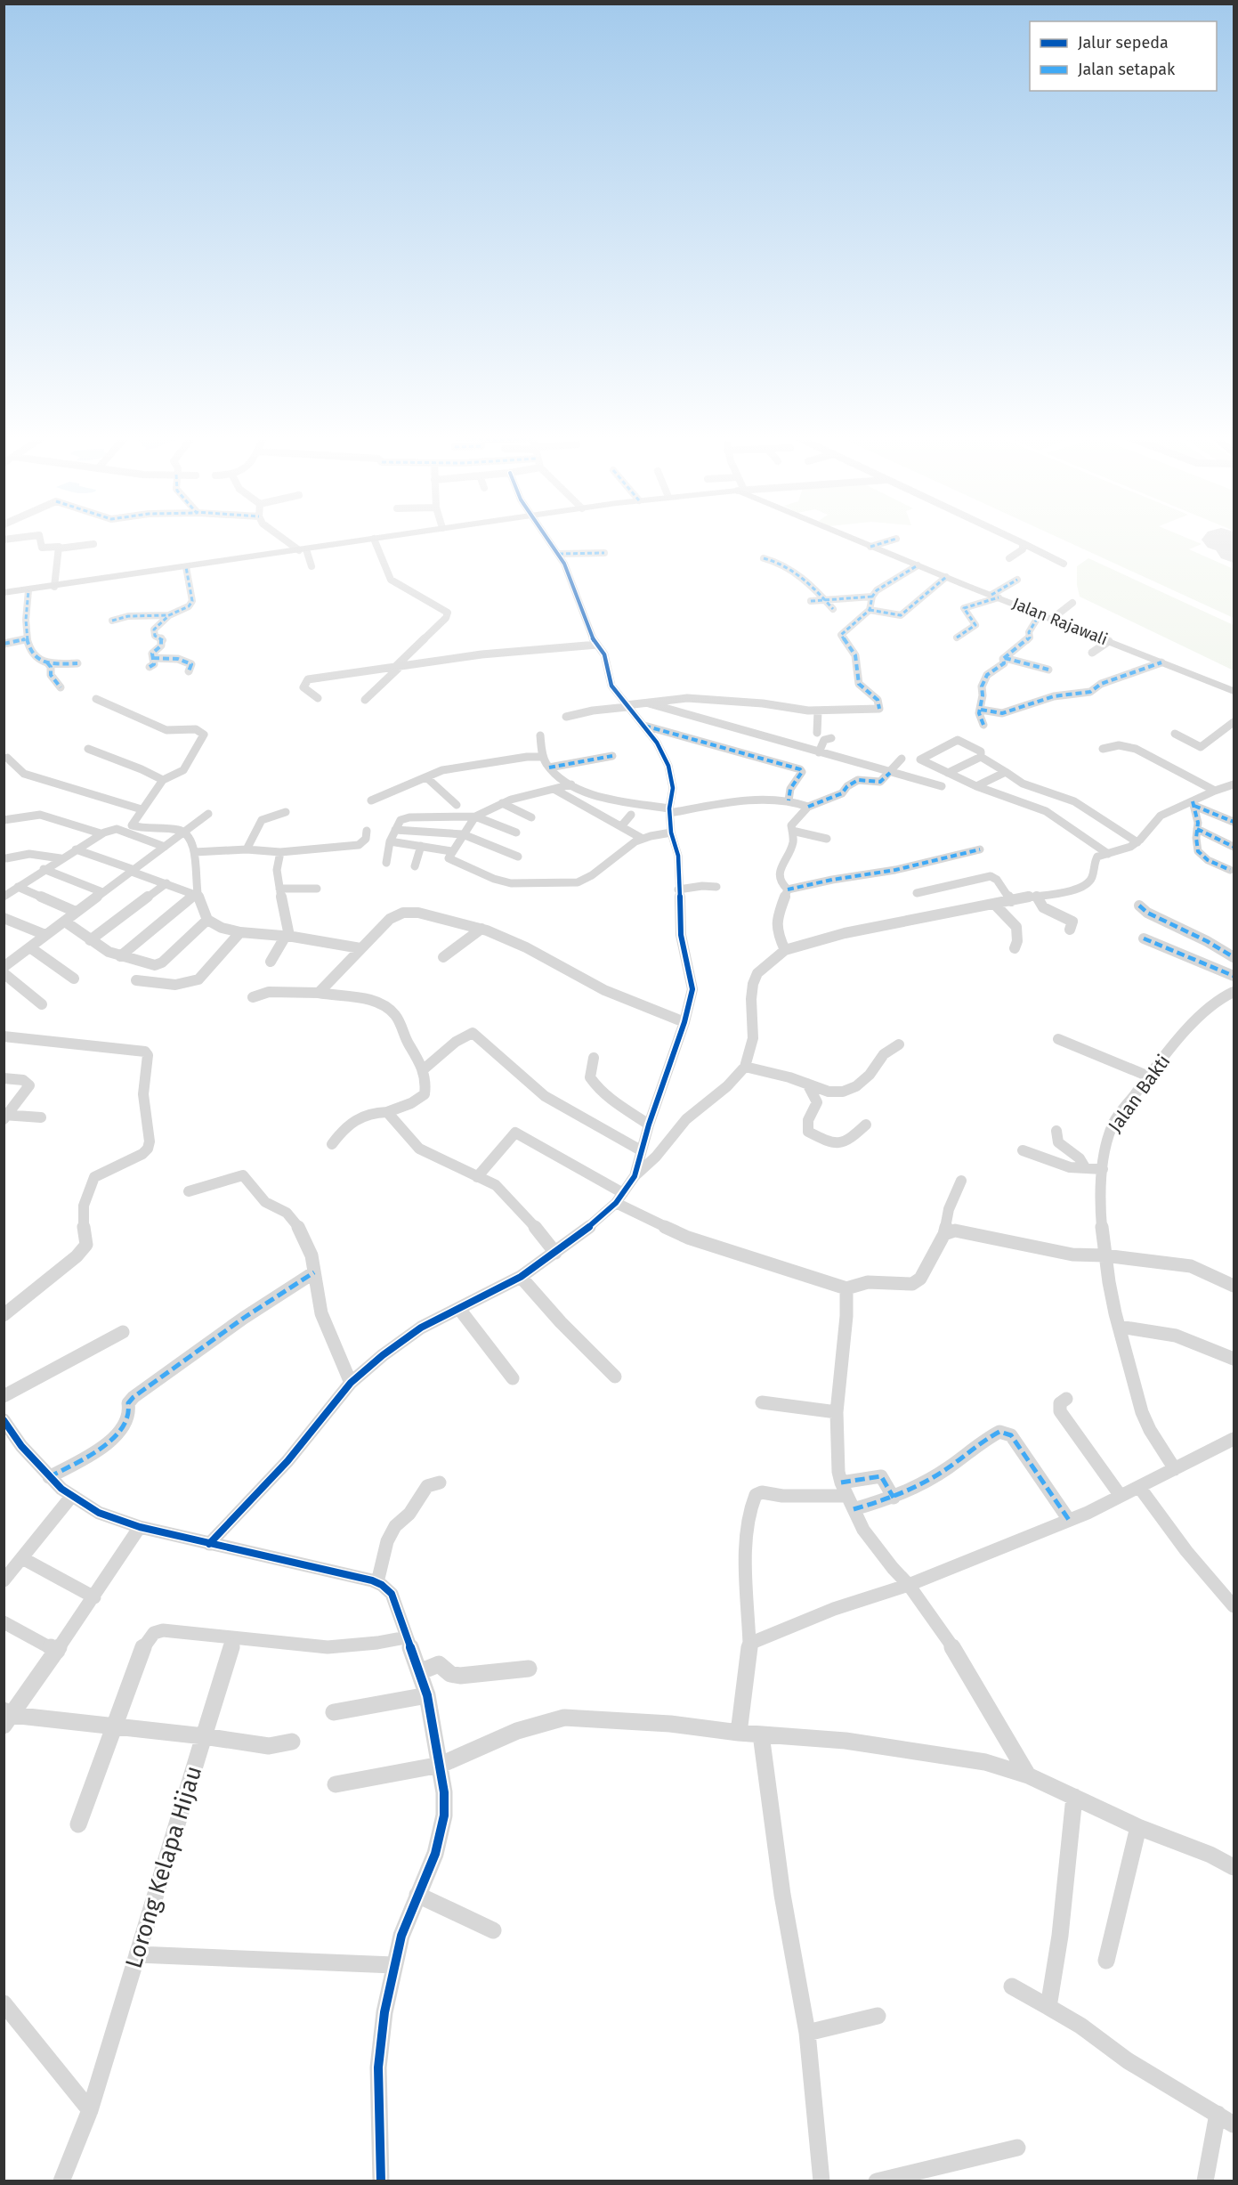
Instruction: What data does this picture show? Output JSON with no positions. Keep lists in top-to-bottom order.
{
  "streets": {
    "street": ["Jalan Rajawali", "Jalan Bakti", "Lorong Kelapa Hijau"]
  },
  "legend": ["Jalur sepeda", "Jalan setapak"]
}
